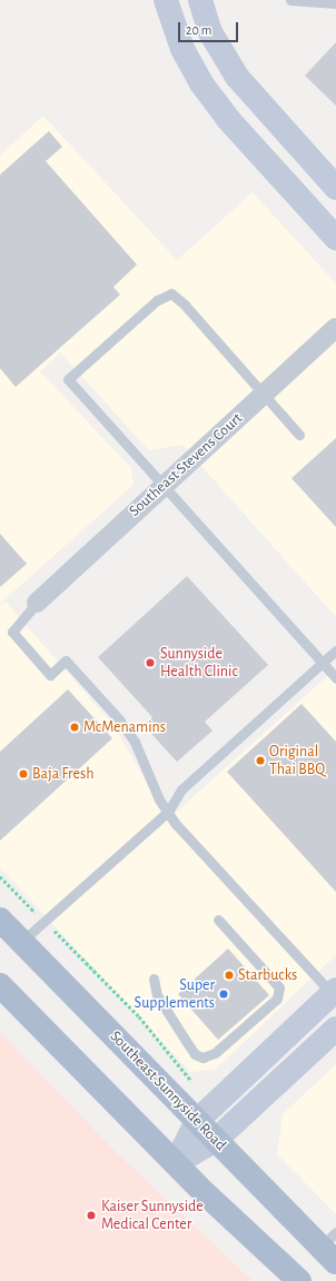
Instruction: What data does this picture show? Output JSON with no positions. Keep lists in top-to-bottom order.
{
  "streets": {
    "main road": ["Southeast Sunnyside Road"],
    "street": ["Southeast Stevens Court"]
  },
  "places": [
    "Sunnyside Health Clinic",
    "McMenamins",
    "Original Thai BBQ",
    "Baja Fresh",
    "Starbucks",
    "Super Supplements",
    "Kaiser Sunnyside Medical Center"
  ],
  "scale_bar": "20 m"
}
